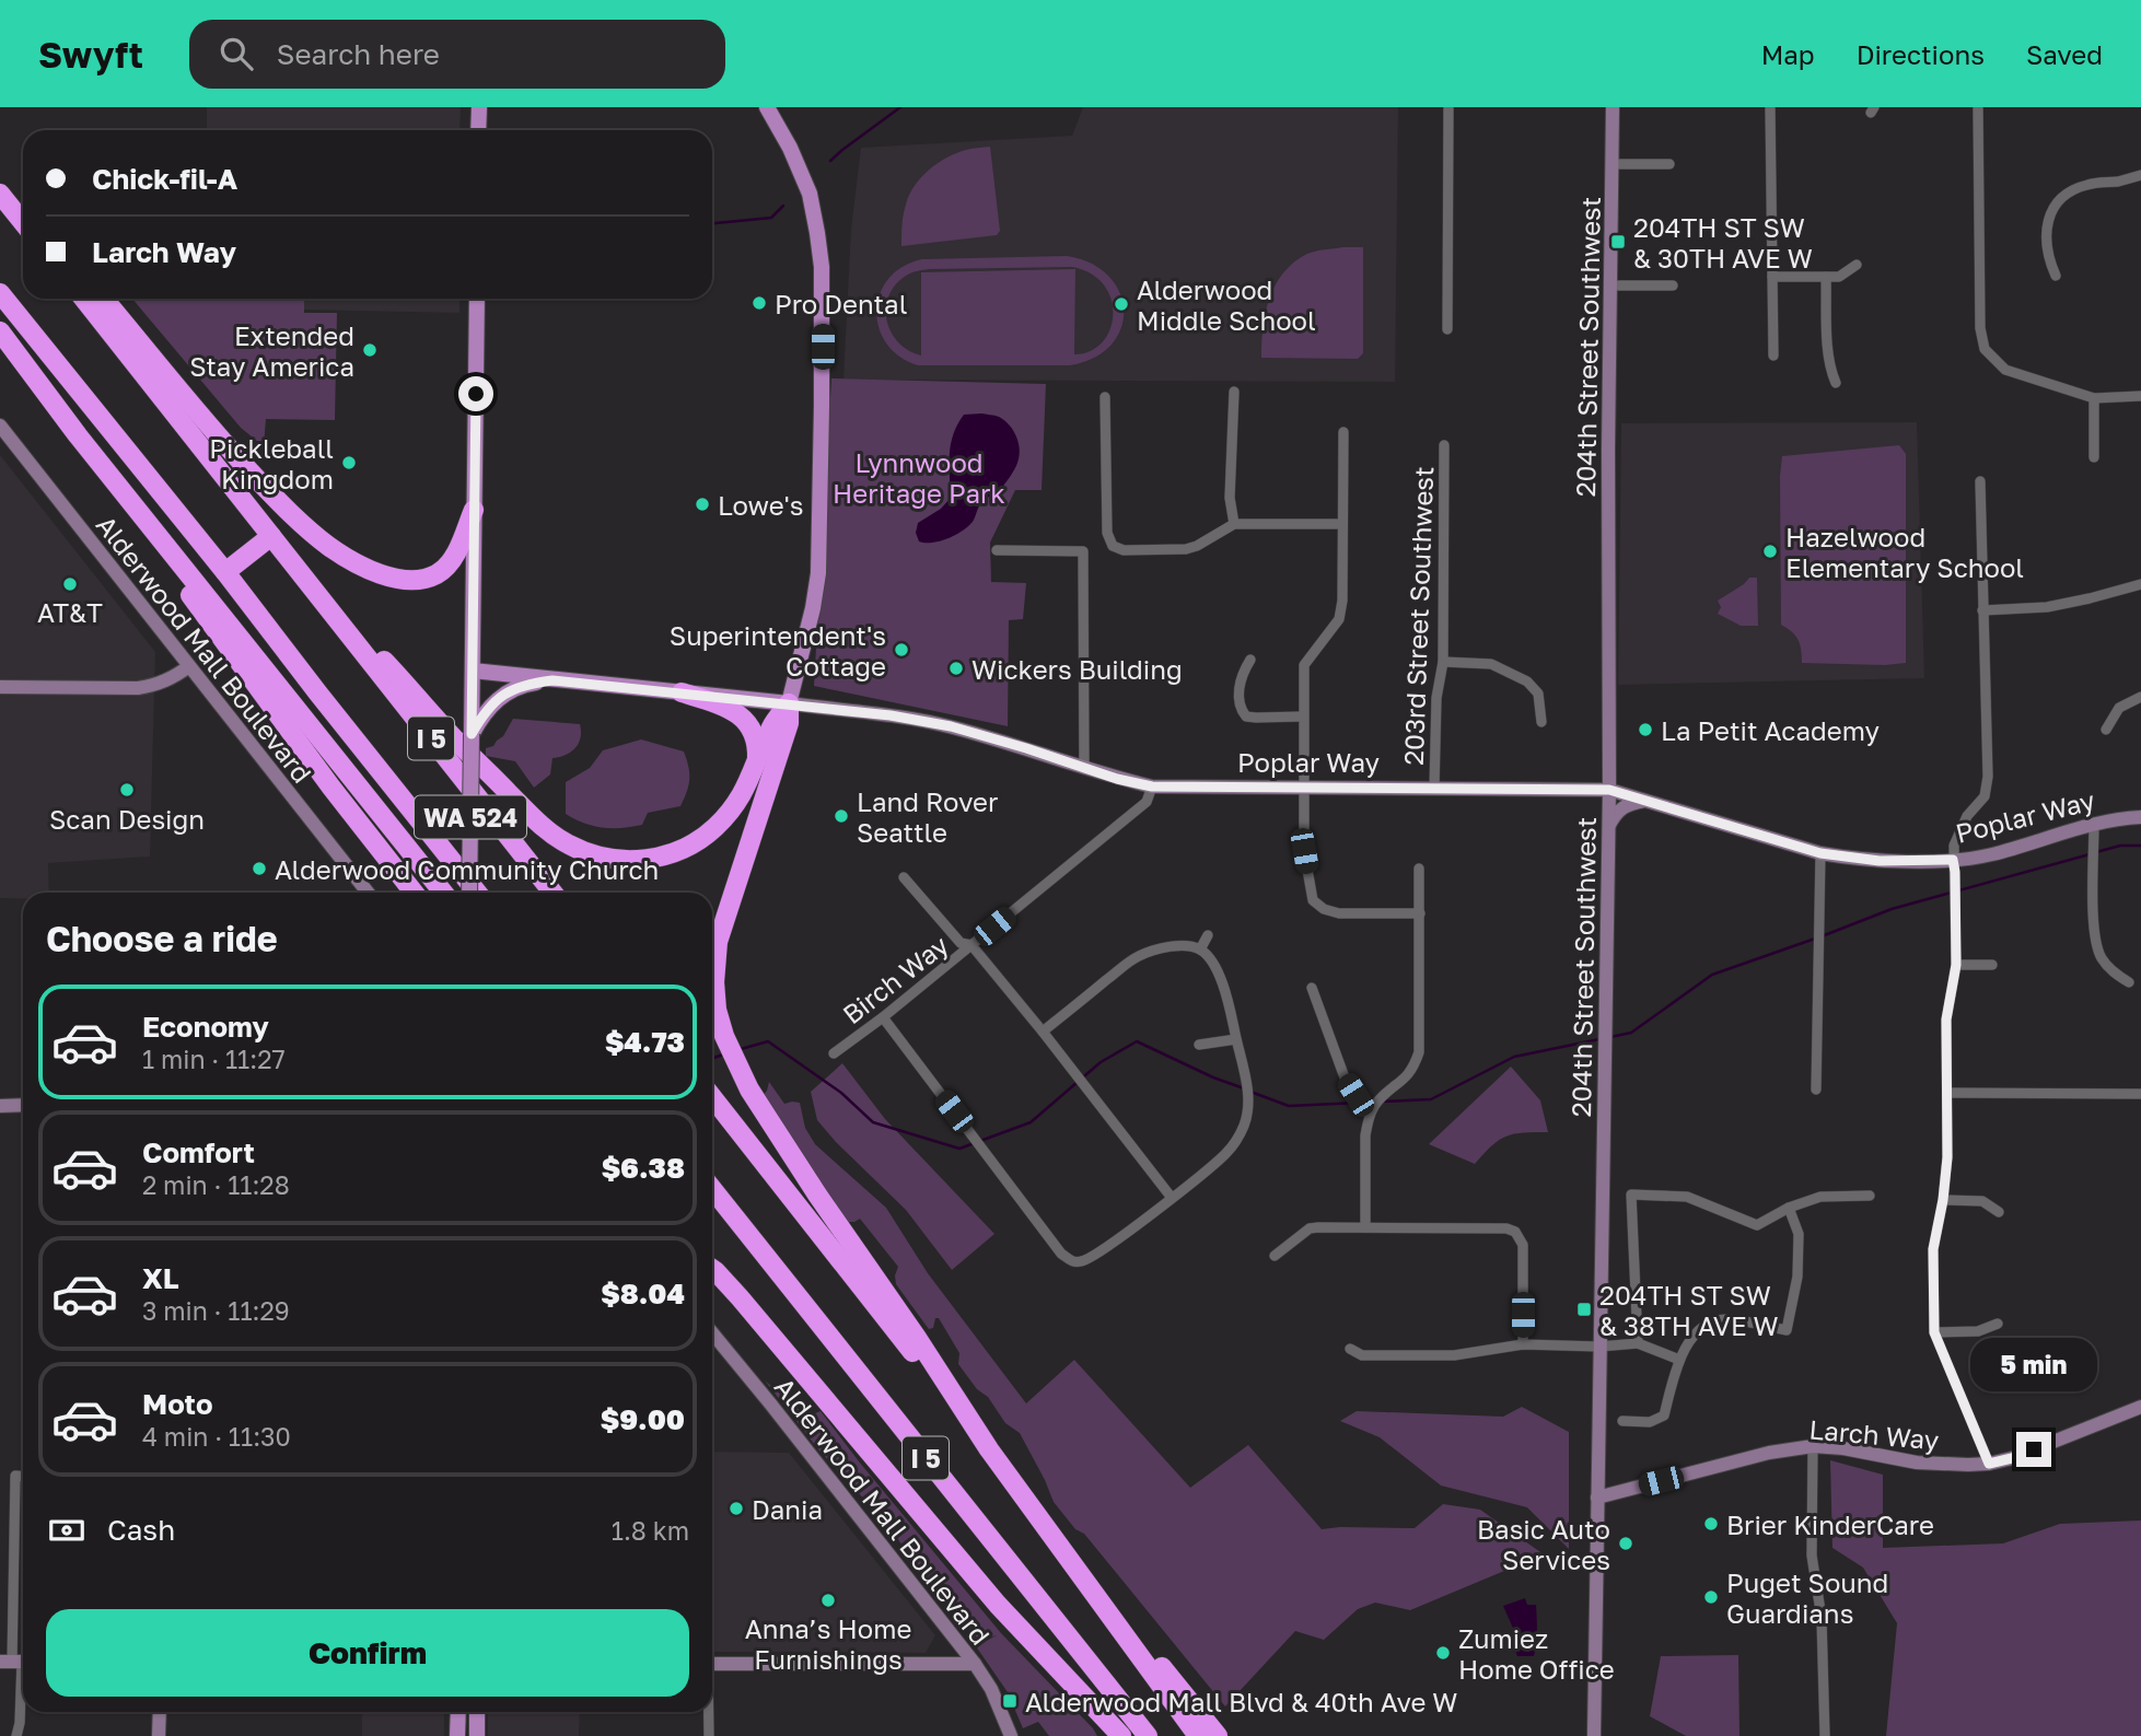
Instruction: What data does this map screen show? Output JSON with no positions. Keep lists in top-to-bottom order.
{
  "streets": {
    "highway": ["I 5"],
    "main road": ["Poplar Way", "WA 524"],
    "street": [
      "204th Street Southwest",
      "203rd Street Southwest",
      "Alderwood Mall Boulevard",
      "Birch Way",
      "Larch Way"
    ]
  },
  "crossings": [
    ["204th Street Southwest", "Poplar Way"],
    ["204th Street Southwest", "Larch Way"],
    ["203rd Street Southwest", "Poplar Way"],
    ["Poplar Way", "WA 524"],
    ["Poplar Way", "Birch Way"]
  ],
  "parks": ["Lynnwood Heritage Park"],
  "places": {
    "transit": ["204TH ST SW & 30TH AVE W", "204TH ST SW & 38TH AVE W", "Alderwood Mall Blvd & 40th Ave W"],
    "other": [
      "Pro Dental",
      "Alderwood Middle School",
      "Extended Stay America",
      "Pickleball Kingdom",
      "Lowe's",
      "Hazelwood Elementary School",
      "AT&T",
      "Superintendent's Cottage",
      "Wickers Building",
      "La Petit Academy",
      "Scan Design",
      "Land Rover Seattle",
      "Alderwood Community Church",
      "Dania",
      "Brier KinderCare",
      "Basic Auto Services",
      "Puget Sound Guardians",
      "Anna’s Home Furnishings",
      "Zumiez Home Office"
    ]
  },
  "page": {
    "header": "Swyft",
    "search": "Search here",
    "nav": ["Map", "Directions", "Saved"],
    "banner": ["Chick-fil-A", "Larch Way"],
    "heading": "Choose a ride",
    "list": [
      {
        "name": "Economy",
        "note": "1 min · 11:27",
        "value": "$4.73"
      },
      {
        "name": "Comfort",
        "note": "2 min · 11:28",
        "value": "$6.38"
      },
      {
        "name": "XL",
        "note": "3 min · 11:29",
        "value": "$8.04"
      },
      {
        "name": "Moto",
        "note": "4 min · 11:30",
        "value": "$9.00"
      }
    ],
    "bubble": "5 min",
    "pay": ["Cash", "1.8 km"],
    "buttons": "Confirm"
  }
}
